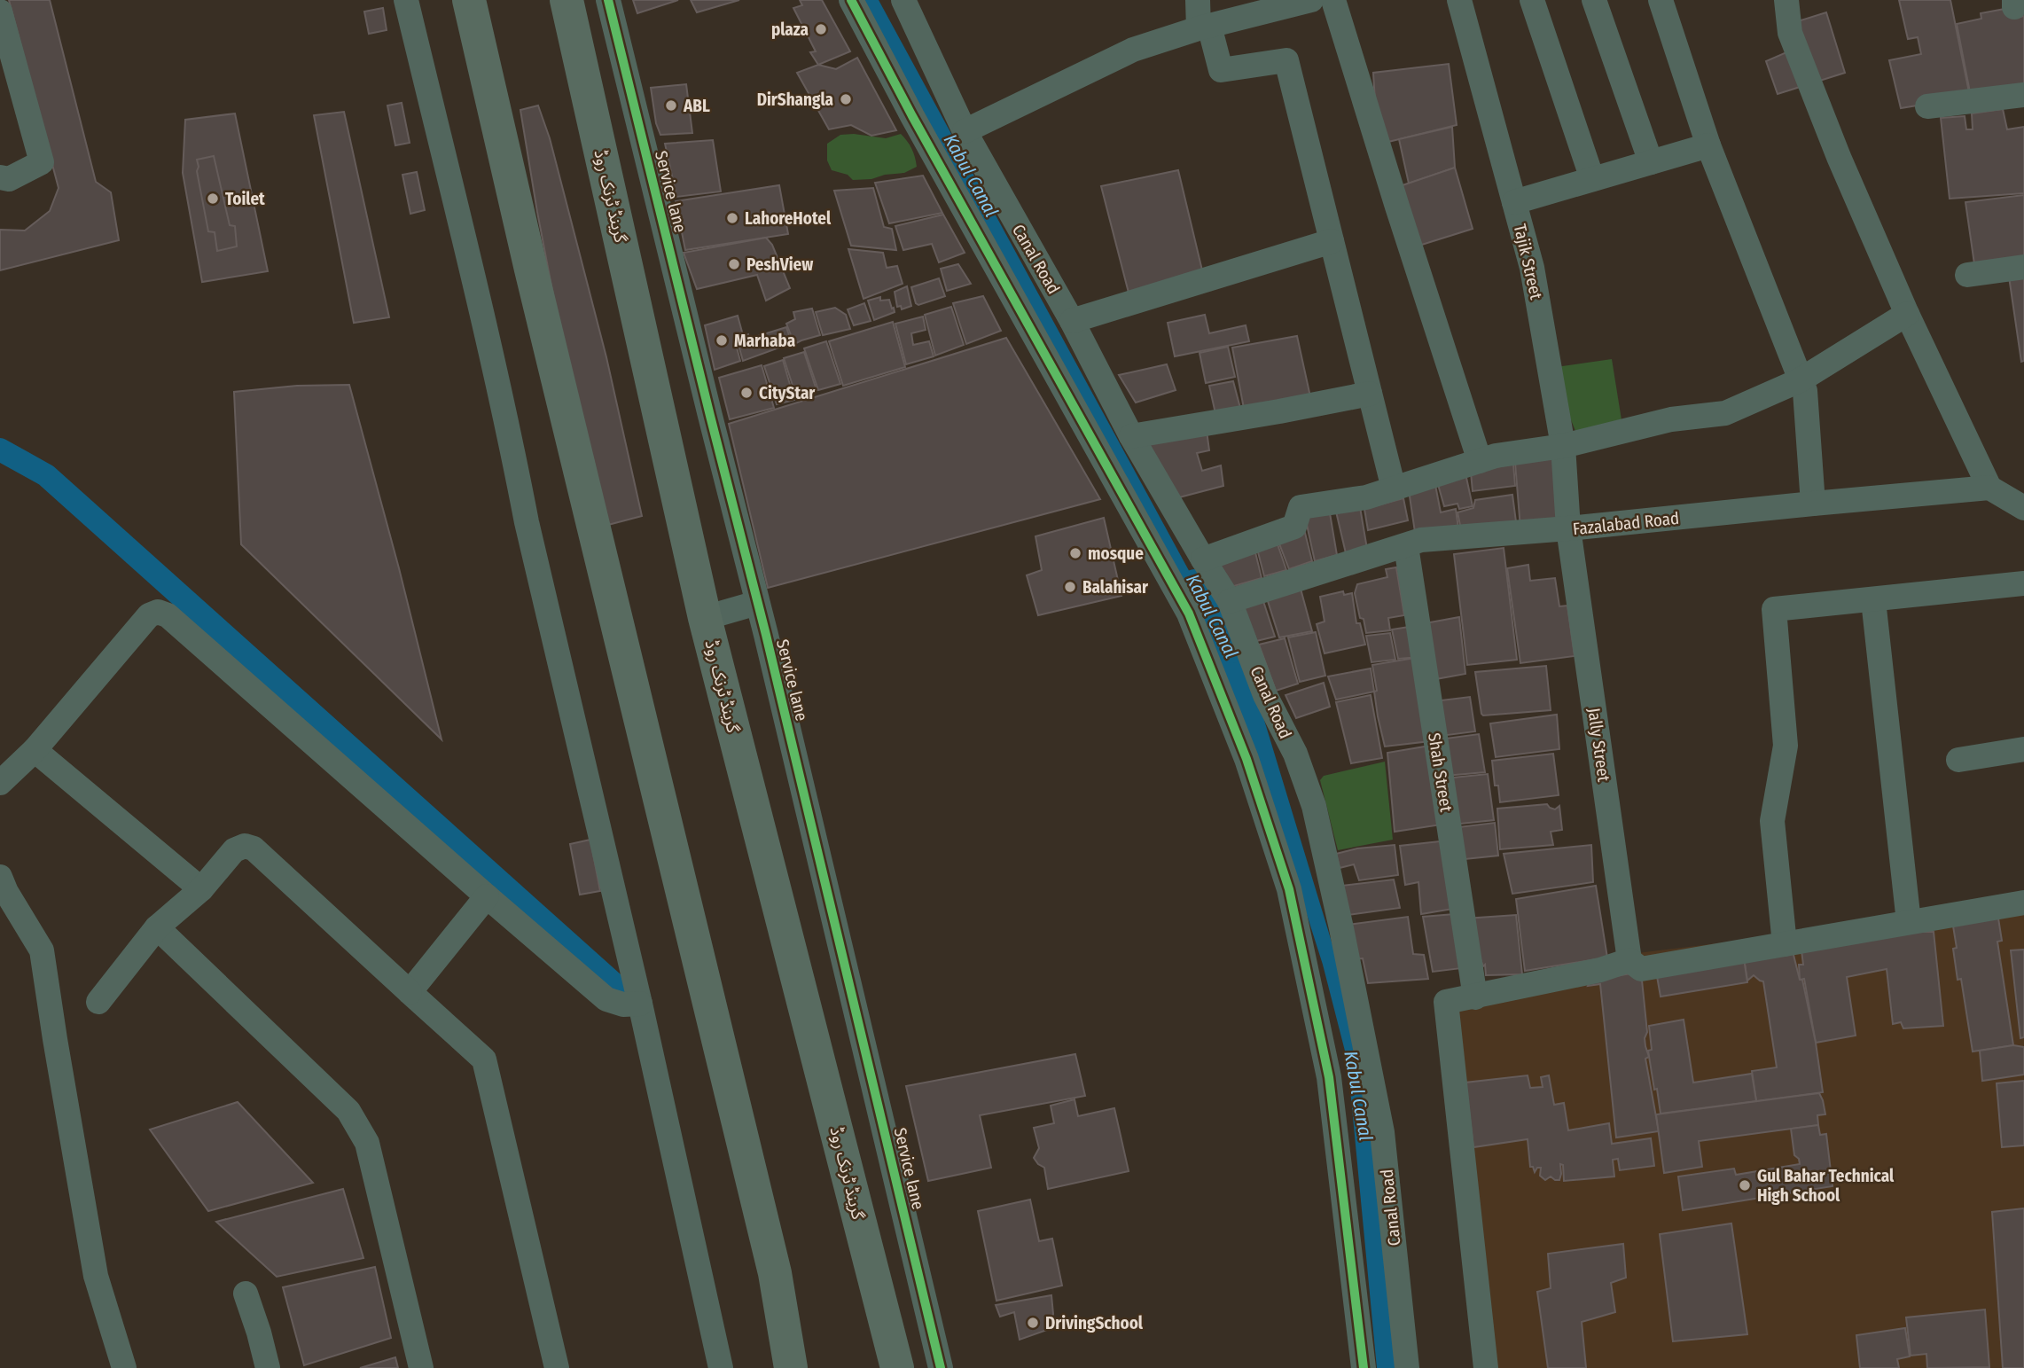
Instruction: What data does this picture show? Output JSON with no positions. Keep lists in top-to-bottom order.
{
  "streets": {
    "highway": ["گرینڈ ٹرنک روڈ"],
    "street": [
      "Service lane",
      "Canal Road",
      "Tajik Street",
      "Fazalabad Road",
      "Jally Street",
      "Shah Street"
    ]
  },
  "crossings": [
    ["Canal Road", "Fazalabad Road"],
    ["Tajik Street", "Fazalabad Road"],
    ["Tajik Street", "Jally Street"],
    ["Fazalabad Road", "Jally Street"],
    ["Fazalabad Road", "Shah Street"]
  ],
  "water": ["Kabul Canal"],
  "places": [
    "plaza",
    "DirShangla",
    "ABL",
    "Toilet",
    "LahoreHotel",
    "PeshView",
    "Marhaba",
    "CityStar",
    "mosque",
    "Balahisar",
    "Gul Bahar Technical High School",
    "DrivingSchool"
  ]
}
